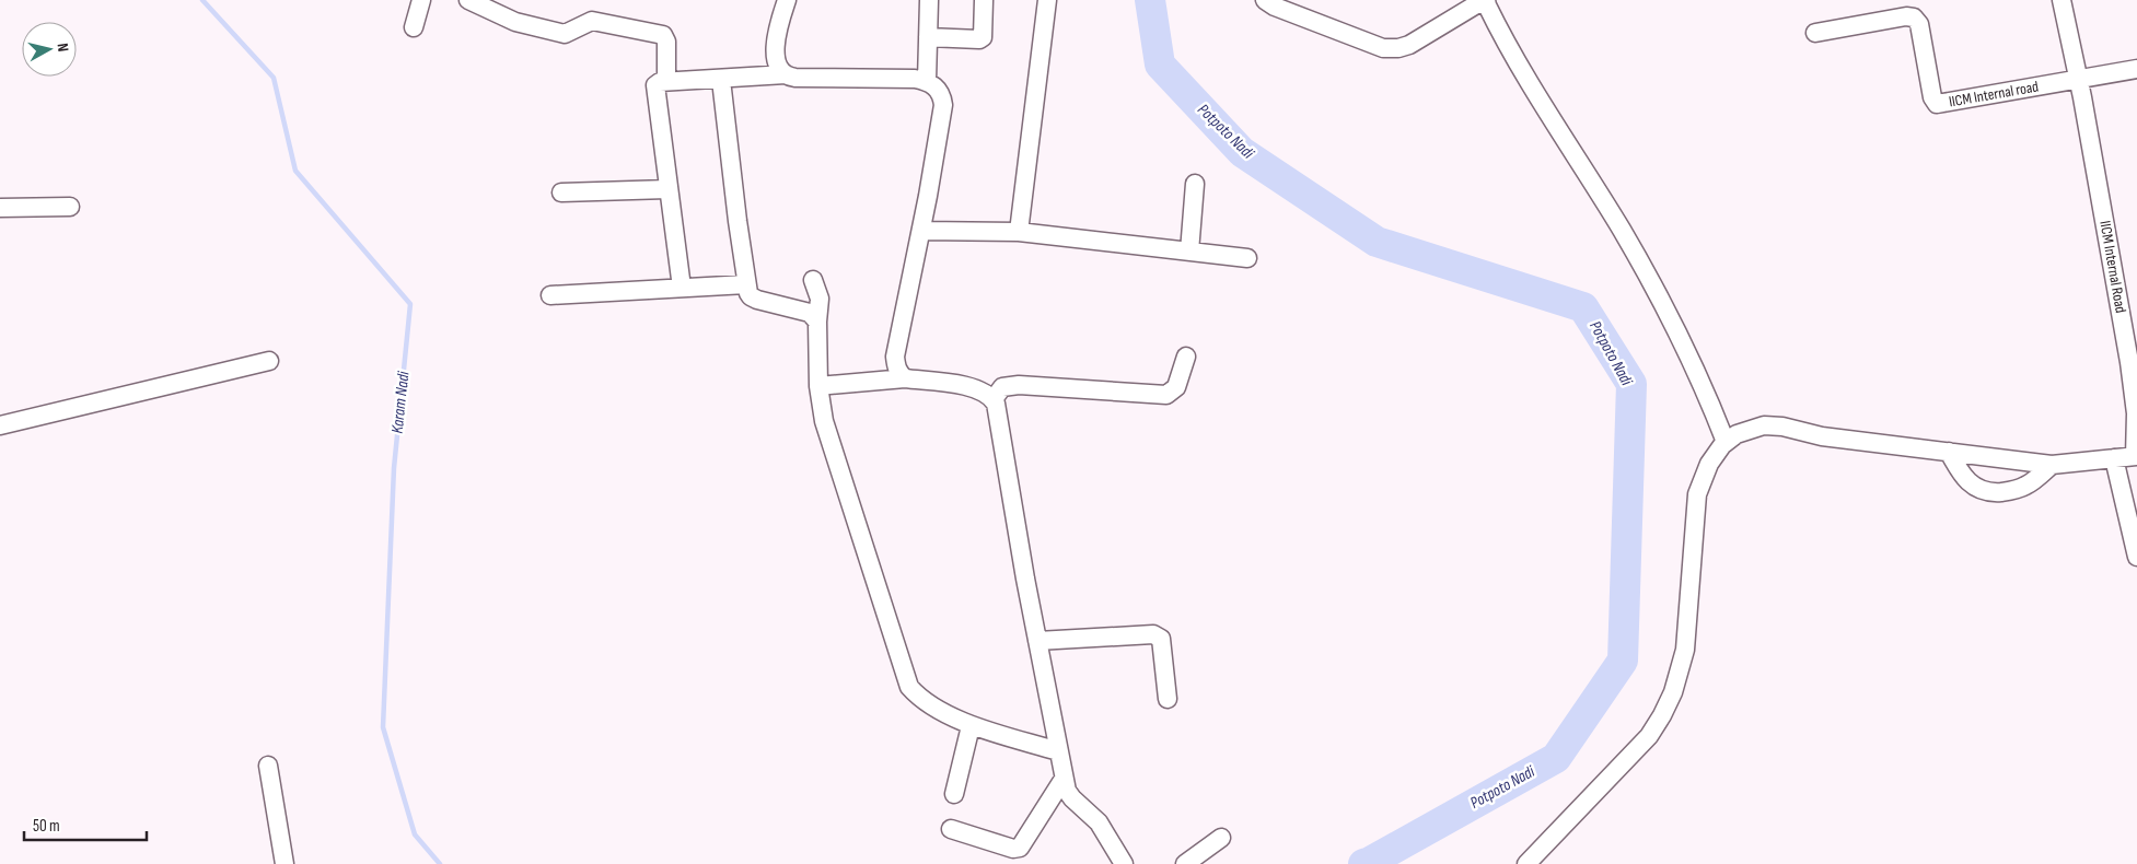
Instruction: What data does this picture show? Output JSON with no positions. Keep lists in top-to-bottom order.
{
  "streets": {
    "street": ["IICM Internal road", "IICM Internal Road"]
  },
  "crossings": [
    ["IICM Internal road", "IICM Internal Road"]
  ],
  "water": ["Potpoto Nadi", "Karam Nadi"],
  "scale_bar": "50 m",
  "north": "right"
}
